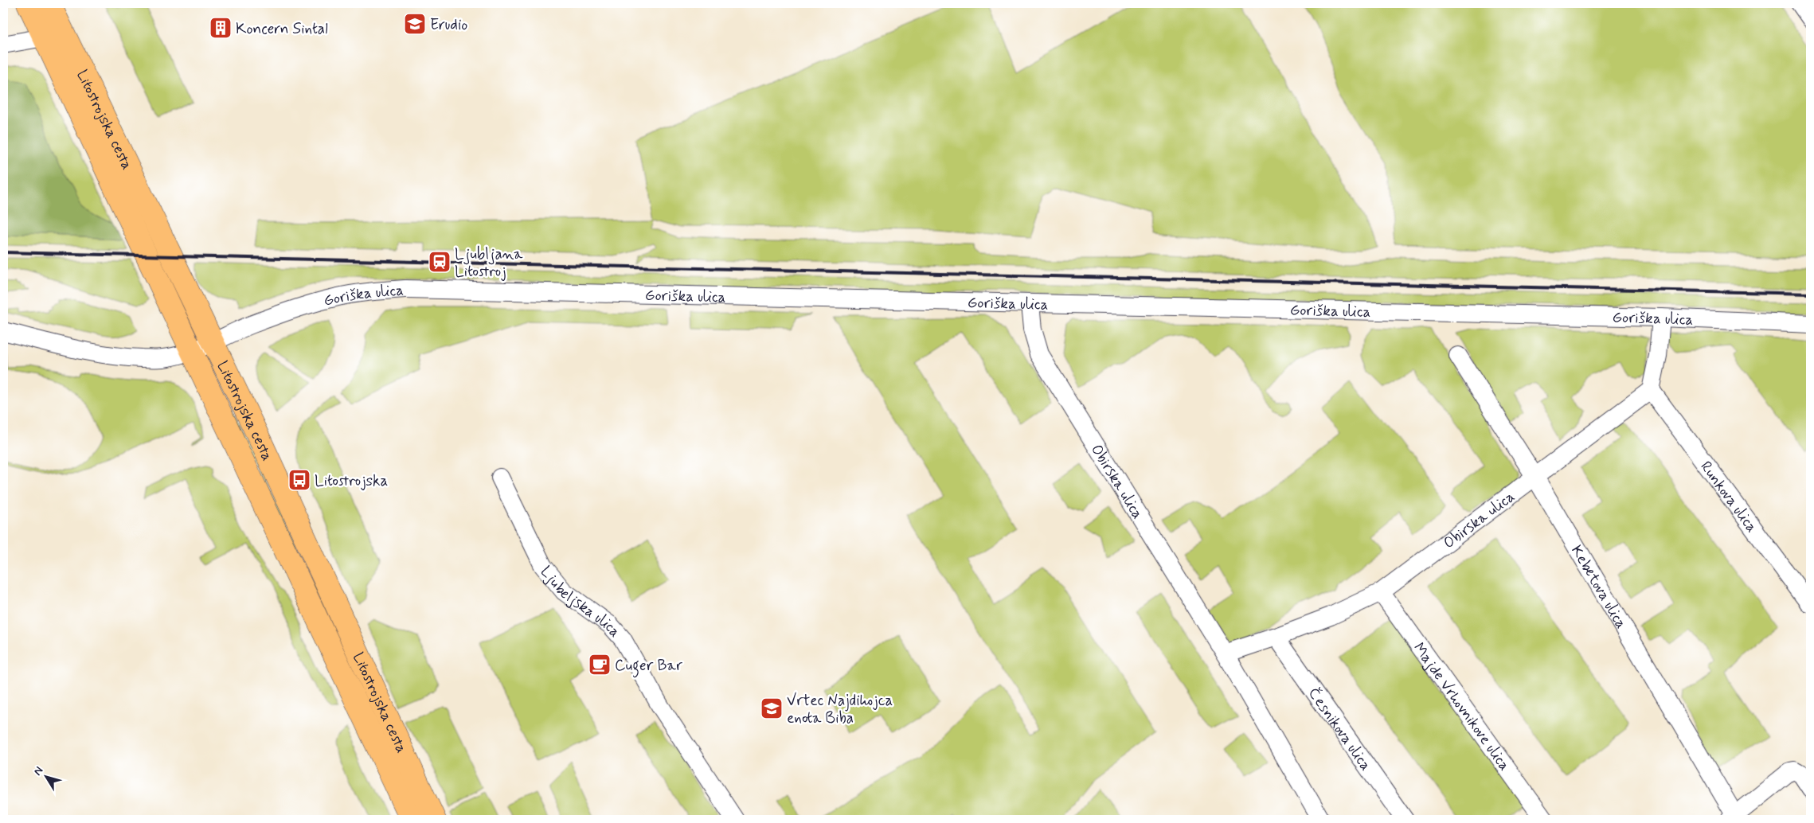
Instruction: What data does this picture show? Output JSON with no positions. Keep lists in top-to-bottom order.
{
  "streets": {
    "main road": ["Litostrojska cesta"],
    "street": [
      "Goriška ulica",
      "Obirska ulica",
      "Runkova ulica",
      "Kebetova ulica",
      "Ljubeljska ulica",
      "Majde Vrhovnikove ulica",
      "Česnikova ulica"
    ]
  },
  "crossings": [
    ["Litostrojska cesta", "Goriška ulica"],
    ["Goriška ulica", "Obirska ulica"],
    ["Obirska ulica", "Runkova ulica"],
    ["Obirska ulica", "Kebetova ulica"],
    ["Obirska ulica", "Majde Vrhovnikove ulica"],
    ["Obirska ulica", "Česnikova ulica"]
  ],
  "places": {
    "school or university": ["Erudio", "Vrtec Najdihojca enota Biba"],
    "building": ["Koncern Sintal"],
    "station": ["Ljubljana Litostroj"],
    "bus stop": ["Litostrojska"],
    "cafe": ["Cuger Bar"]
  },
  "north": "top left"
}
